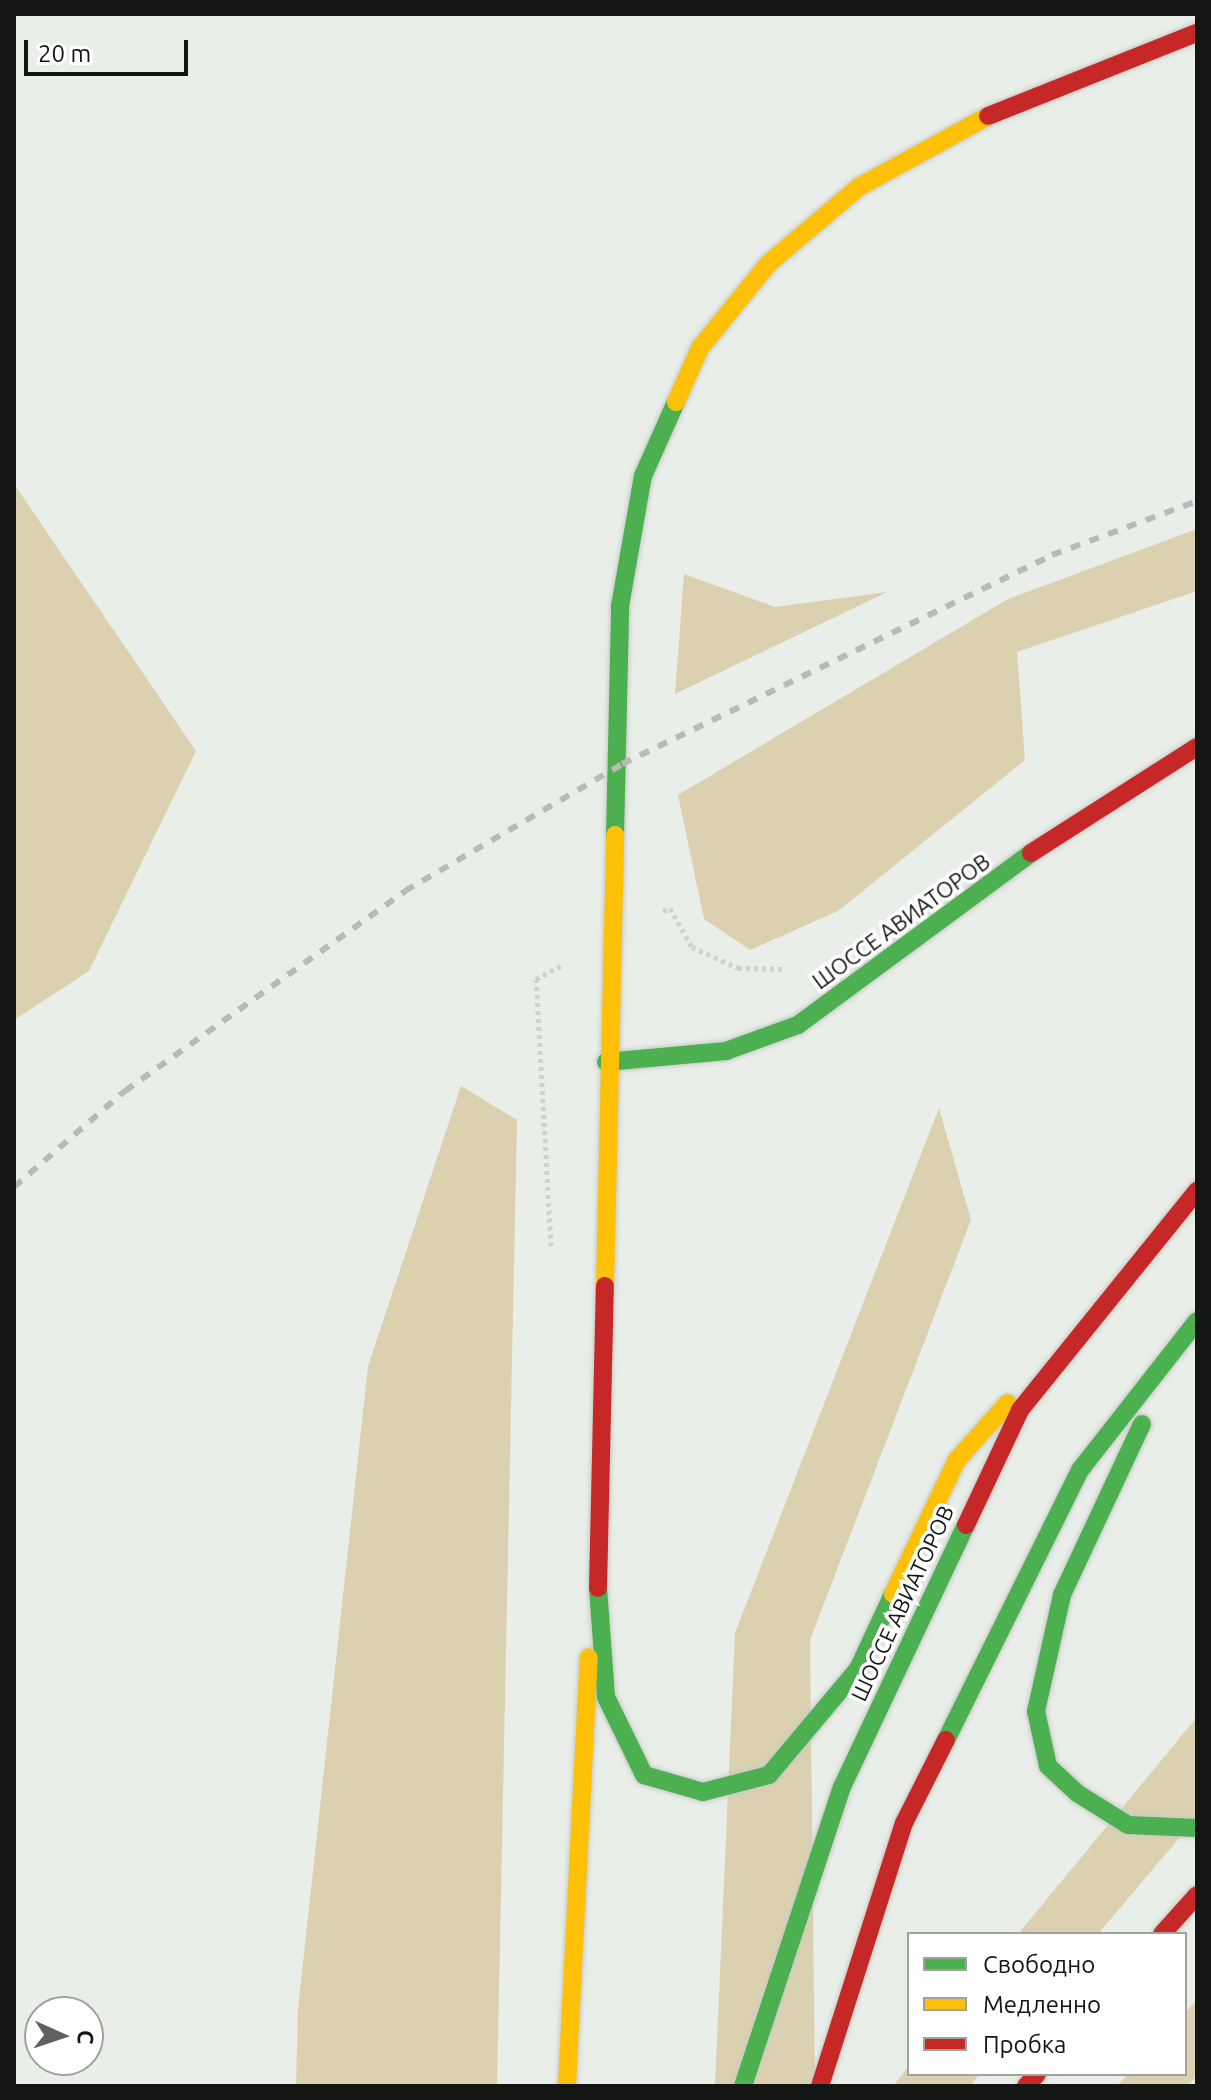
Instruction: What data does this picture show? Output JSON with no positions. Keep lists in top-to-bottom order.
{
  "streets": {
    "main road": ["ШОССЕ АВИАТОРОВ"]
  },
  "legend": ["Свободно", "Медленно", "Пробка"],
  "scale_bar": "20 m",
  "north": "right"
}
